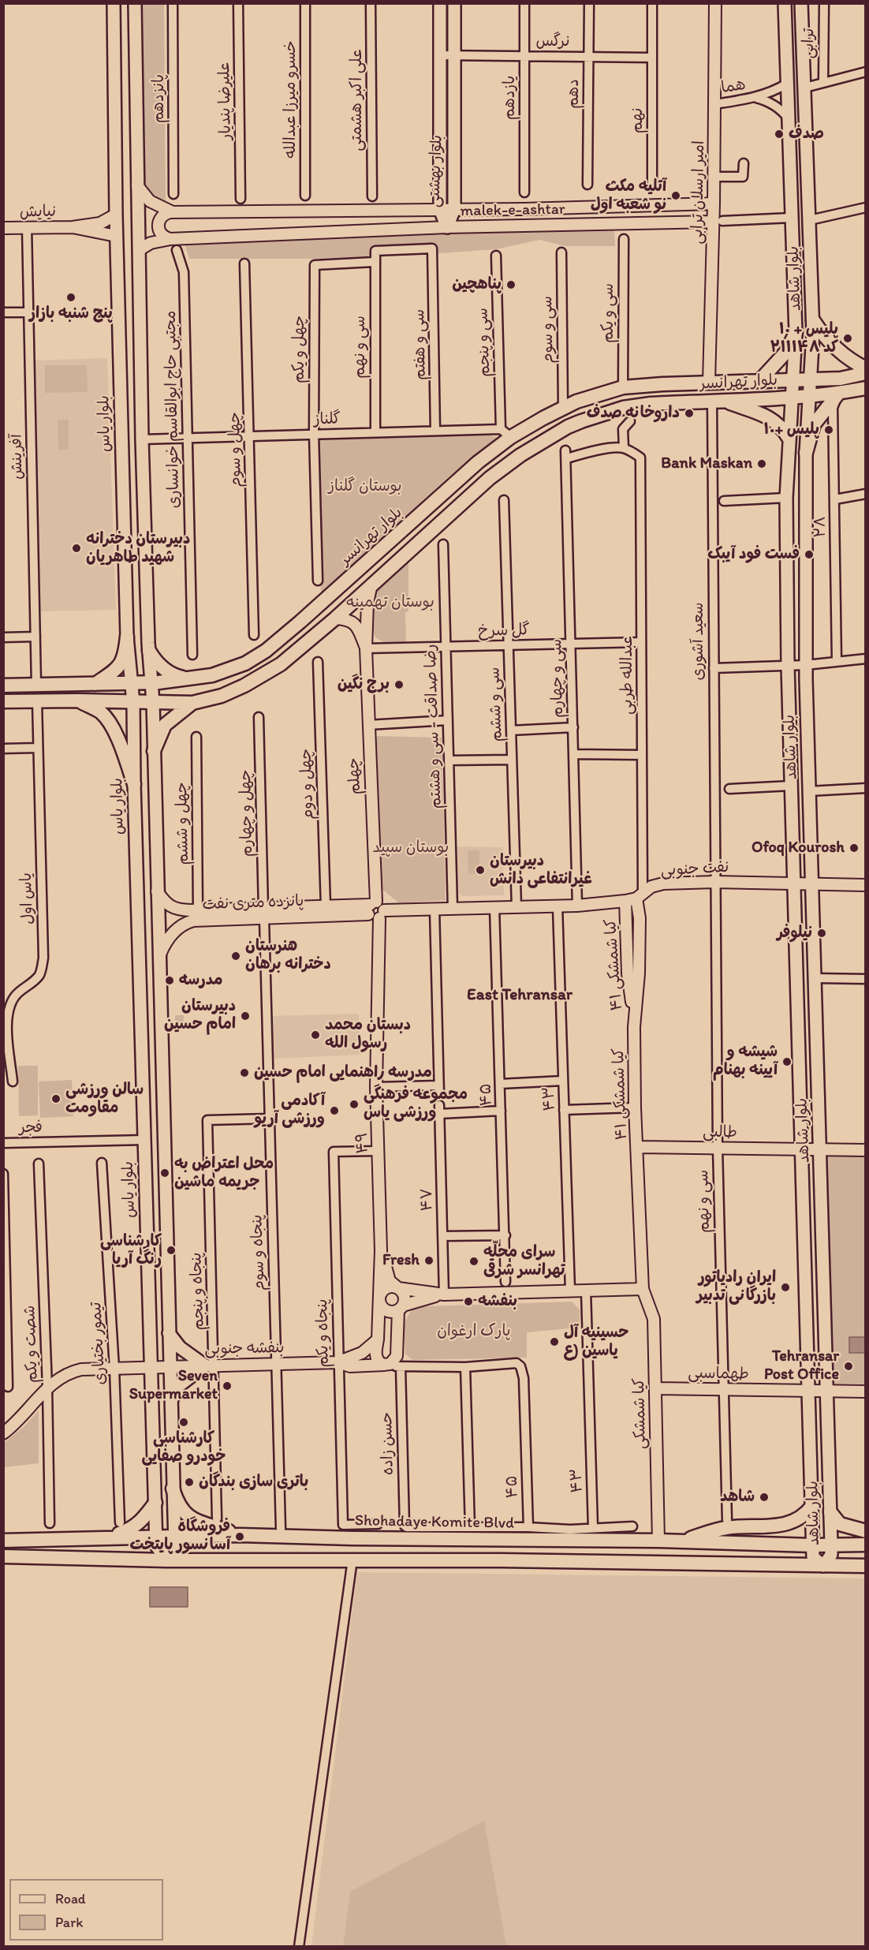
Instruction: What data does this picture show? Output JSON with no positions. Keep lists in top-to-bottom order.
{
  "streets": {
    "main road": [
      "بلوار بهشتی",
      "بلوار شاهد",
      "بلوار تهرانسر",
      "بلوار یاس",
      "Shohadaye Komite Blvd"
    ],
    "street": [
      "نرگس",
      "ترابی",
      "هما",
      "دهم",
      "یازدهم",
      "پانزدهم",
      "خسرو میرزا عبدالله",
      "علی اکبر هشمتی",
      "علیرضا پندیار",
      "نهم",
      "امیر ارسلان ترابی",
      "malek-e-ashtar",
      "نیایش",
      "سی و یکم",
      "سی و سوم",
      "سی و پنجم",
      "سی و هفتم",
      "سی و نهم",
      "چهل و یکم",
      "مجتبی حاج ابوالقاسم خوانساری",
      "گلناز",
      "چهل و سوم",
      "آفرینش",
      "۲۸",
      "گل سرخ",
      "سعید آشوری",
      "عبدالله طربی",
      "سی و چهارم",
      "سی و ششم",
      "رضا صداقت - سی و هشتم",
      "چهلم",
      "چهل و دوم",
      "چهل و چهارم",
      "چهل و ششم",
      "نفت جنوبی",
      "یاس اول",
      "پانزده متری نفت",
      "کیا شمشکی ۴۱",
      "۴۱ کیا شمشکی",
      "۴۵",
      "۴۳",
      "فجر",
      "طالبی",
      "۴۹",
      "۴۷",
      "پنجاه و سوم",
      "پنجاه و پنجم",
      "پنجاه و یکم",
      "تیمور بختیاری",
      "شصت و یکم",
      "بنفشه جنوبی",
      "طهماسبی",
      "کیا شمشکی",
      "حسن زاده"
    ]
  },
  "crossings": [
    ["نرگس", "دهم"],
    ["نرگس", "یازدهم"],
    ["نرگس", "نهم"],
    ["نرگس", "بلوار بهشتی"],
    ["هما", "امیر ارسلان ترابی"],
    ["هما", "بلوار شاهد"],
    ["بلوار بهشتی", "malek-e-ashtar"],
    ["امیر ارسلان ترابی", "malek-e-ashtar"],
    ["امیر ارسلان ترابی", "بلوار تهرانسر"],
    ["نیایش", "آفرینش"],
    ["بلوار شاهد", "بلوار تهرانسر"],
    ["بلوار شاهد", "نفت جنوبی"],
    ["بلوار شاهد", "طالبی"],
    ["بلوار شاهد", "طهماسبی"],
    ["بلوار شاهد", "Shohadaye Komite Blvd"],
    ["سی و یکم", "بلوار تهرانسر"],
    ["سی و سوم", "بلوار تهرانسر"],
    ["سی و پنجم", "بلوار تهرانسر"],
    ["سی و پنجم", "گلناز"],
    ["سی و هفتم", "سی و نهم"],
    ["سی و هفتم", "چهل و یکم"],
    ["سی و هفتم", "گلناز"],
    ["سی و نهم", "چهل و یکم"],
    ["سی و نهم", "گلناز"],
    ["سی و نهم", "سعید آشوری"],
    ["سی و نهم", "نفت جنوبی"],
    ["سی و نهم", "طالبی"],
    ["سی و نهم", "طهماسبی"],
    ["چهل و یکم", "گلناز"],
    ["بلوار تهرانسر", "گلناز"],
    ["بلوار تهرانسر", "بلوار یاس"],
    ["بلوار تهرانسر", "آفرینش"],
    ["بلوار تهرانسر", "۲۸"],
    ["بلوار تهرانسر", "سعید آشوری"],
    ["بلوار تهرانسر", "چهلم"],
    ["بلوار تهرانسر", "یاس اول"],
    ["مجتبی حاج ابوالقاسم خوانساری", "گلناز"],
    ["گلناز", "چهل و سوم"],
    ["بلوار یاس", "فجر"],
    ["بلوار یاس", "بنفشه جنوبی"],
    ["بلوار یاس", "Shohadaye Komite Blvd"],
    ["گل سرخ", "عبدالله طربی"],
    ["گل سرخ", "سی و چهارم"],
    ["گل سرخ", "سی و ششم"],
    ["گل سرخ", "رضا صداقت - سی و هشتم"],
    ["گل سرخ", "چهلم"],
    ["سعید آشوری", "نفت جنوبی"],
    ["عبدالله طربی", "سی و چهارم"],
    ["عبدالله طربی", "نفت جنوبی"],
    ["عبدالله طربی", "۴۱ کیا شمشکی"],
    ["سی و چهارم", "نفت جنوبی"],
    ["سی و ششم", "نفت جنوبی"],
    ["رضا صداقت - سی و هشتم", "نفت جنوبی"],
    ["چهلم", "نفت جنوبی"],
    ["چهلم", "پانزده متری نفت"],
    ["چهلم", "۴۹"],
    ["چهل و دوم", "پانزده متری نفت"],
    ["چهل و چهارم", "پانزده متری نفت"],
    ["چهل و چهارم", "پنجاه و سوم"],
    ["چهل و ششم", "پانزده متری نفت"],
    ["نفت جنوبی", "پانزده متری نفت"],
    ["نفت جنوبی", "کیا شمشکی ۴۱"],
    ["نفت جنوبی", "۴۱ کیا شمشکی"],
    ["نفت جنوبی", "۴۵"],
    ["نفت جنوبی", "۴۳"],
    ["نفت جنوبی", "۴۹"],
    ["پانزده متری نفت", "۴۹"],
    ["پانزده متری نفت", "پنجاه و سوم"],
    ["کیا شمشکی ۴۱", "۴۱ کیا شمشکی"],
    ["۴۱ کیا شمشکی", "طالبی"],
    ["۴۱ کیا شمشکی", "کیا شمشکی"],
    ["۴۵", "۴۷"],
    ["۴۵", "بنفشه جنوبی"],
    ["۴۹", "پنجاه و یکم"],
    ["پنجاه و سوم", "پنجاه و پنجم"],
    ["پنجاه و سوم", "بنفشه جنوبی"],
    ["پنجاه و پنجم", "بنفشه جنوبی"],
    ["پنجاه و یکم", "بنفشه جنوبی"],
    ["تیمور بختیاری", "بنفشه جنوبی"],
    ["شصت و یکم", "بنفشه جنوبی"],
    ["بنفشه جنوبی", "حسن زاده"],
    ["طهماسبی", "کیا شمشکی"],
    ["کیا شمشکی", "Shohadaye Komite Blvd"]
  ],
  "districts": ["East Tehransar"],
  "parks": [
    "بوستان گلناز",
    "بوستان تهمینه",
    "بوستان سپید",
    "پارک ارغوان"
  ],
  "places": [
    "صدف",
    "آتلیه مکث نو شعبه اول",
    "پناهچین",
    "پنج شنبه بازار",
    "پلیس + ۱۰ کد ۲۱۱۱۴۸",
    "داروخانه صدف",
    "پلیس +۱۰",
    "Bank Maskan",
    "دبیرستان دخترانه شهید طاهریان",
    "فست فود آیبک",
    "برج نگین",
    "Ofoq Kourosh",
    "دبیرستان غیرانتفاعی دانش",
    "نیلوفر",
    "هنرستان دخترانه برهان",
    "مدرسه",
    "دبیرستان امام حسین",
    "دبستان محمد رسول الله",
    "شیشه و آیینه بهنام",
    "مدرسه راهنمایی امام حسین",
    "سالن ورزشی مقاومت",
    "مجموعه فرهنگی ورزشی یاس",
    "آکادمی ورزشی آریو",
    "محل اعتراض به جریمه ماشین",
    "کارشناسی رنگ آریا",
    "Fresh",
    "سرای محلّه تهرانسر شرقی",
    "ایران رادیاتور بازرگانی تدبیر",
    "بنفشه",
    "حسینیه آل یاسین (ع",
    "Tehransar Post Office",
    "Seven Supermarket",
    "کارشناسی خودرو صفایی",
    "باتری سازی بندگان",
    "شاهد",
    "فروشگاه آسانسور پایتخت"
  ],
  "legend": ["Road", "Park"]
}
